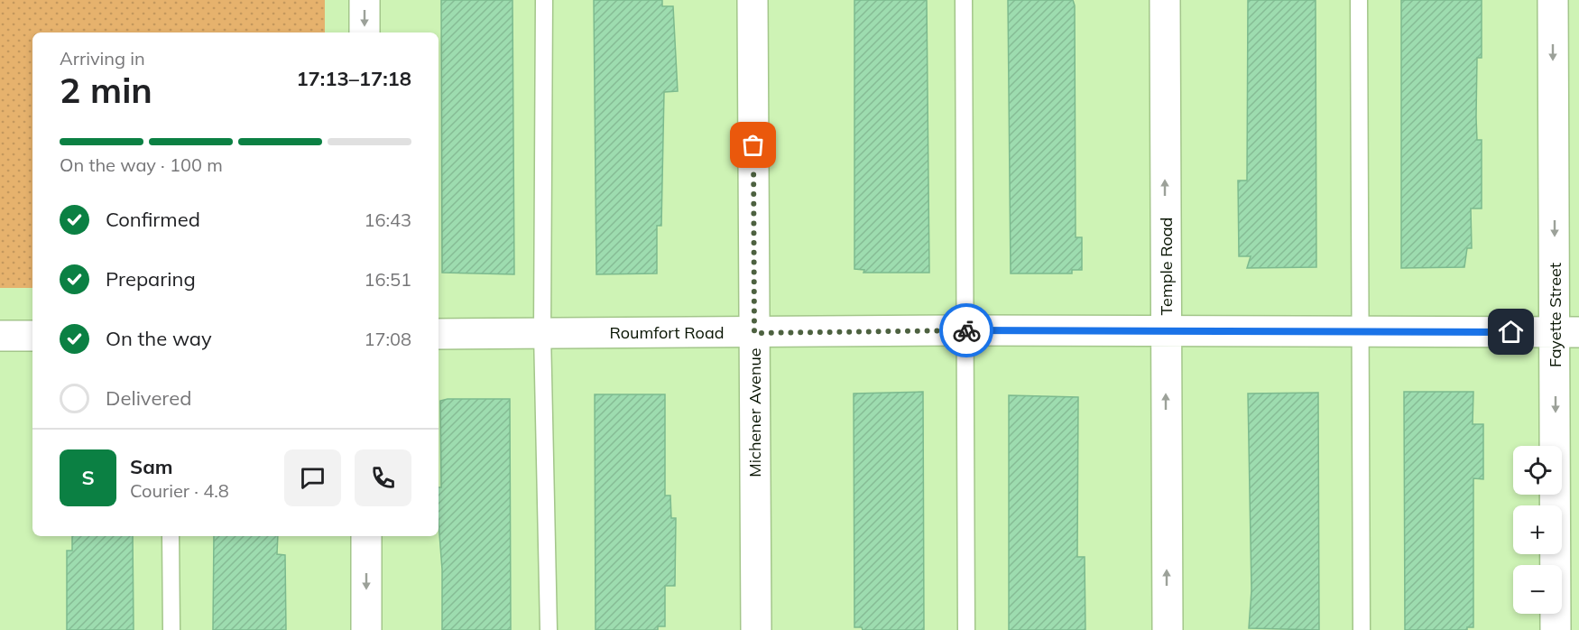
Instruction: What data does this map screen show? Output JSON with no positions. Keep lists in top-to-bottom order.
{
  "streets": {
    "street": [
      "Temple Road",
      "Fayette Street",
      "Roumfort Road",
      "Michener Avenue"
    ]
  },
  "crossings": [
    ["Temple Road", "Roumfort Road"],
    ["Fayette Street", "Roumfort Road"],
    ["Roumfort Road", "Michener Avenue"]
  ],
  "one_way": ["Temple Road", "Fayette Street"],
  "page": {
    "heading": ["2 min", "Arriving in", "17:13–17:18"],
    "panel": ["Sam", "Courier · 4.8"],
    "bar": "On the way · 100 m",
    "list": [
      ["Confirmed", "16:43"],
      ["Preparing", "16:51"],
      ["On the way", "17:08"],
      "Delivered"
    ],
    "map_buttons": ["+", "−"],
    "round": "S"
  }
}
